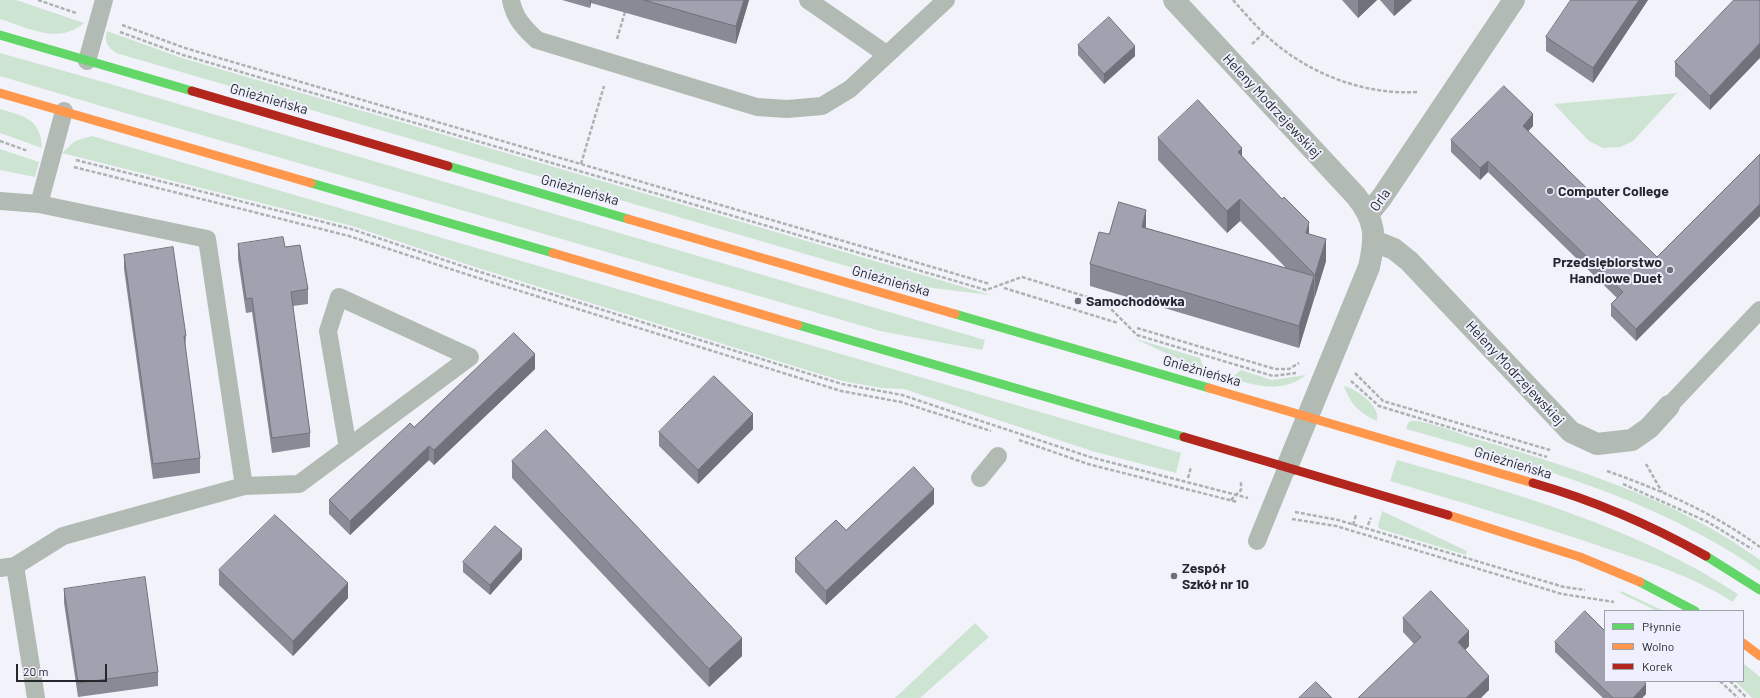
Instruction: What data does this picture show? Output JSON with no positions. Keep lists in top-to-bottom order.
{
  "streets": {
    "street": ["Gnieźnieńska", "Heleny Modrzejewskiej", "Orla"]
  },
  "crossings": [
    ["Gnieźnieńska", "Orla"],
    ["Heleny Modrzejewskiej", "Orla"]
  ],
  "places": [
    "Computer College",
    "Przedsiębiorstwo Handlowe Duet",
    "Samochodówka",
    "Zespół Szkół nr 10"
  ],
  "legend": ["Płynnie", "Wolno", "Korek"],
  "scale_bar": "20 m"
}
